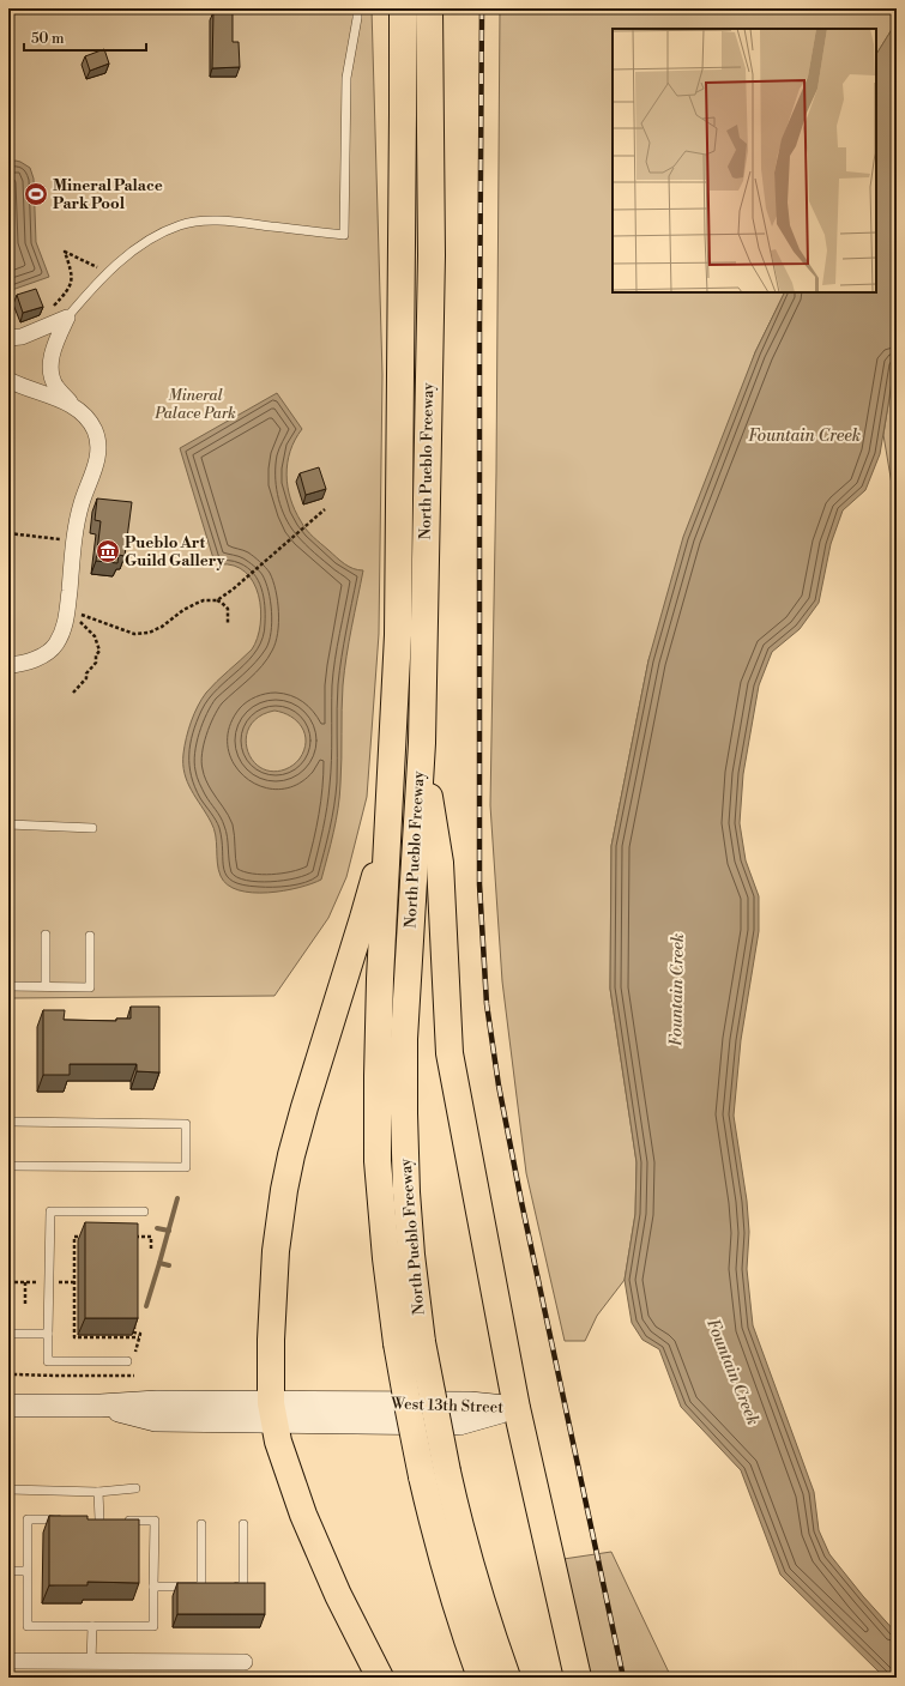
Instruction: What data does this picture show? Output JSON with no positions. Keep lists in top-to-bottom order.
{
  "streets": {
    "highway": ["North Pueblo Freeway"],
    "main road": ["West 13th Street"]
  },
  "water": ["Fountain Creek"],
  "parks": ["Mineral Palace Park"],
  "places": {
    "sports": ["Mineral Palace Park Pool"],
    "museum": ["Pueblo Art Guild Gallery"]
  },
  "scale_bar": "50 m"
}
